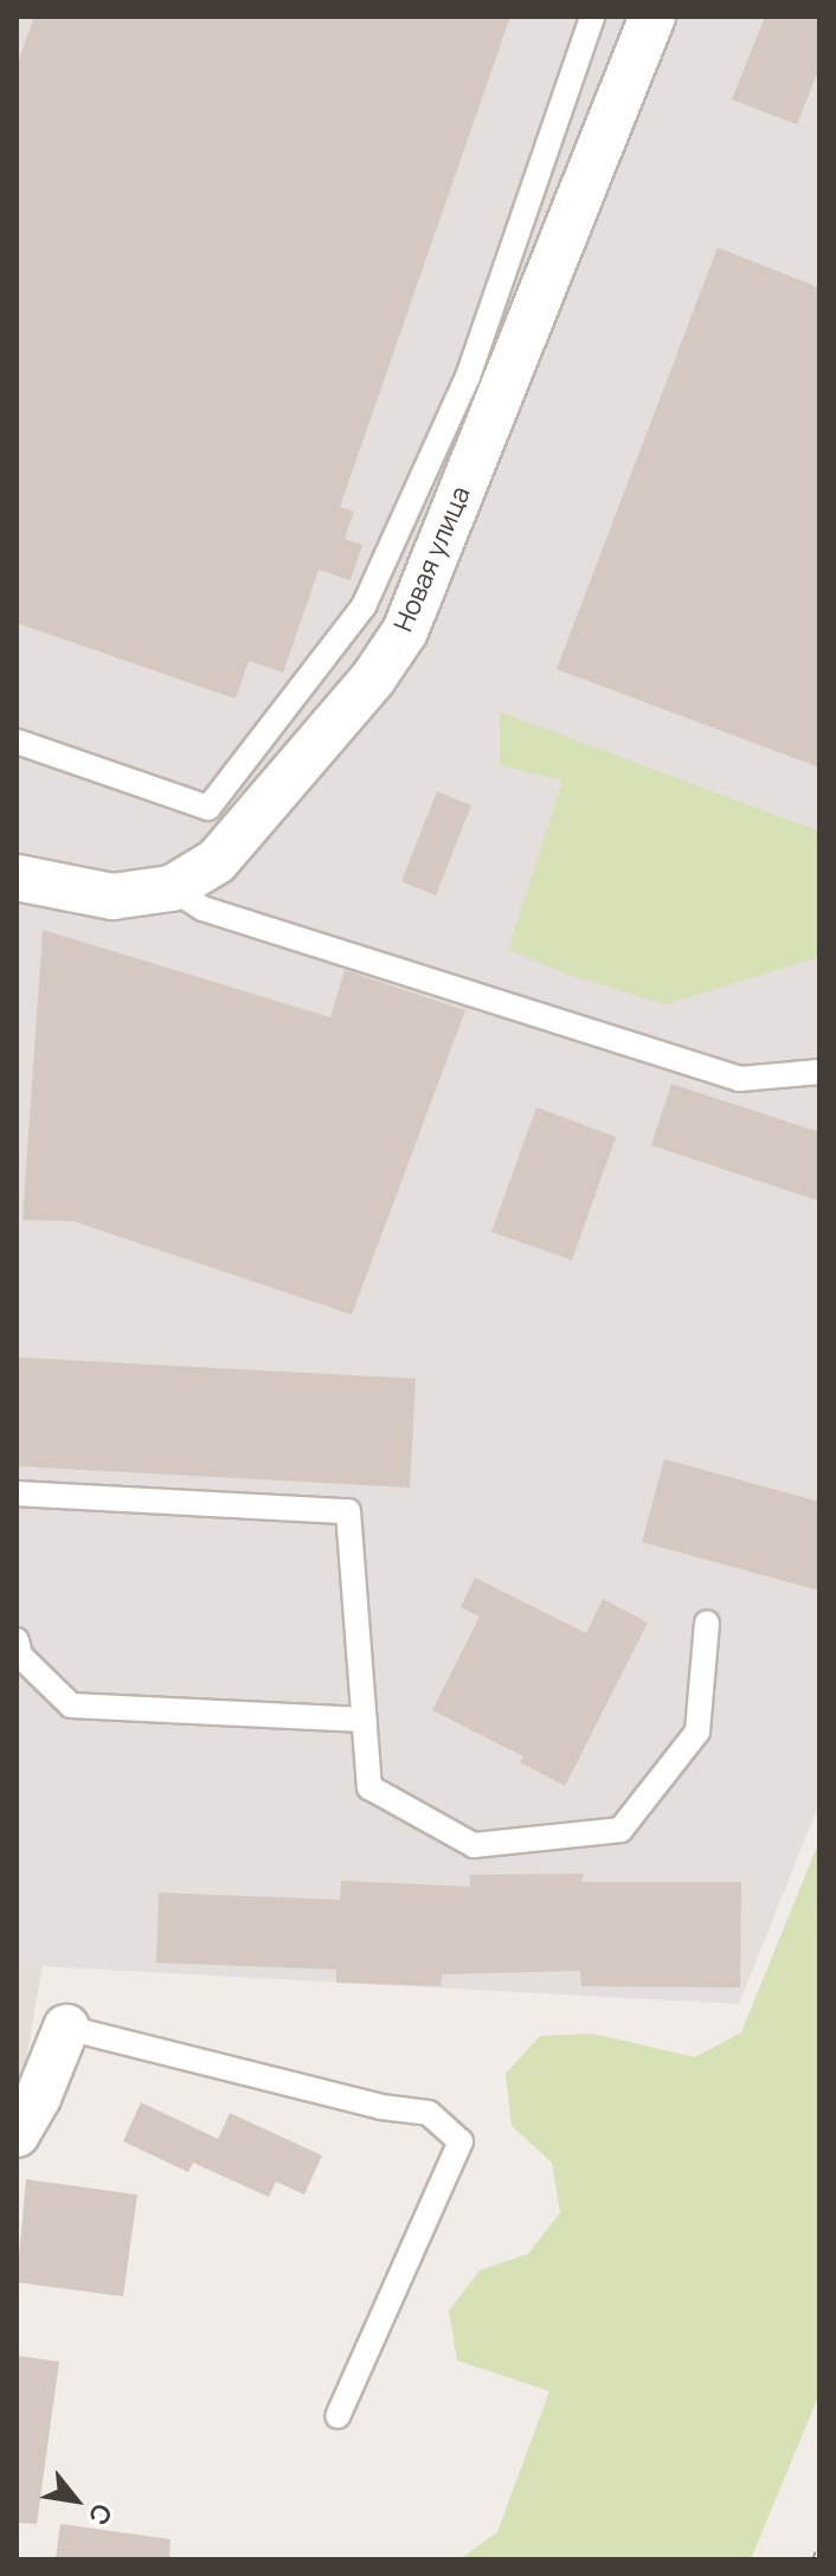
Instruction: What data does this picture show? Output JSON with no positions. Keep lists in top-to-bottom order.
{
  "streets": {
    "street": ["Новая улица"]
  },
  "north": "bottom right"
}
